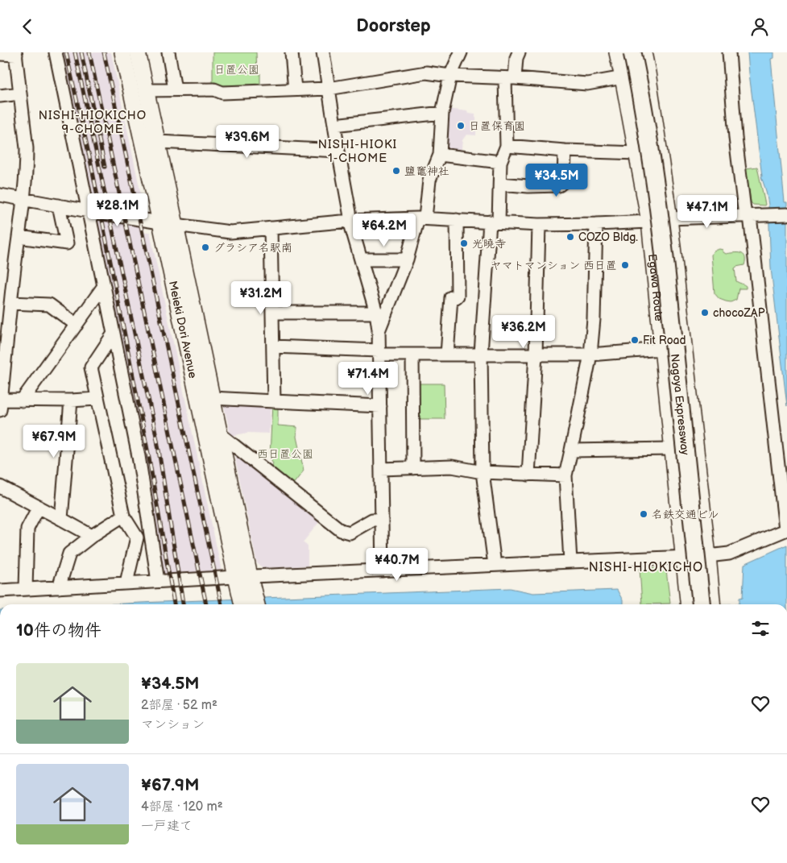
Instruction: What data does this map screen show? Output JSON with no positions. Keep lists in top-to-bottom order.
{
  "streets": {
    "highway": ["Nagoya Expressway"],
    "main road": ["Egawa Route", "Meieki Dori Avenue"]
  },
  "districts": ["NISHI-HIOKICHO 9-CHOME", "NISHI-HIOKI 1-CHOME", "NISHI-HIOKICHO"],
  "parks": ["日置公園", "西日置公園"],
  "places": [
    "日置保育園",
    "鹽竈神社",
    "COZO Bldg.",
    "光曉寺",
    "グラシア名駅南",
    "ヤマトマンション 西日置",
    "chocoZAP",
    "Fit Road",
    "名鉄交通ビル"
  ],
  "page": {
    "header": "Doorstep",
    "price": [
      "¥39.6M",
      "¥34.5M",
      "¥28.1M",
      "¥47.1M",
      "¥64.2M",
      "¥31.2M",
      "¥36.2M",
      "¥71.4M",
      "¥67.9M",
      "¥40.7M"
    ],
    "heading": "10件の物件",
    "list": [
      {
        "name": "¥34.5M",
        "note": "2部屋 · 52 m² · マンション"
      },
      {
        "name": "¥67.9M",
        "note": "4部屋 · 120 m² · 一戸建て"
      }
    ]
  }
}
